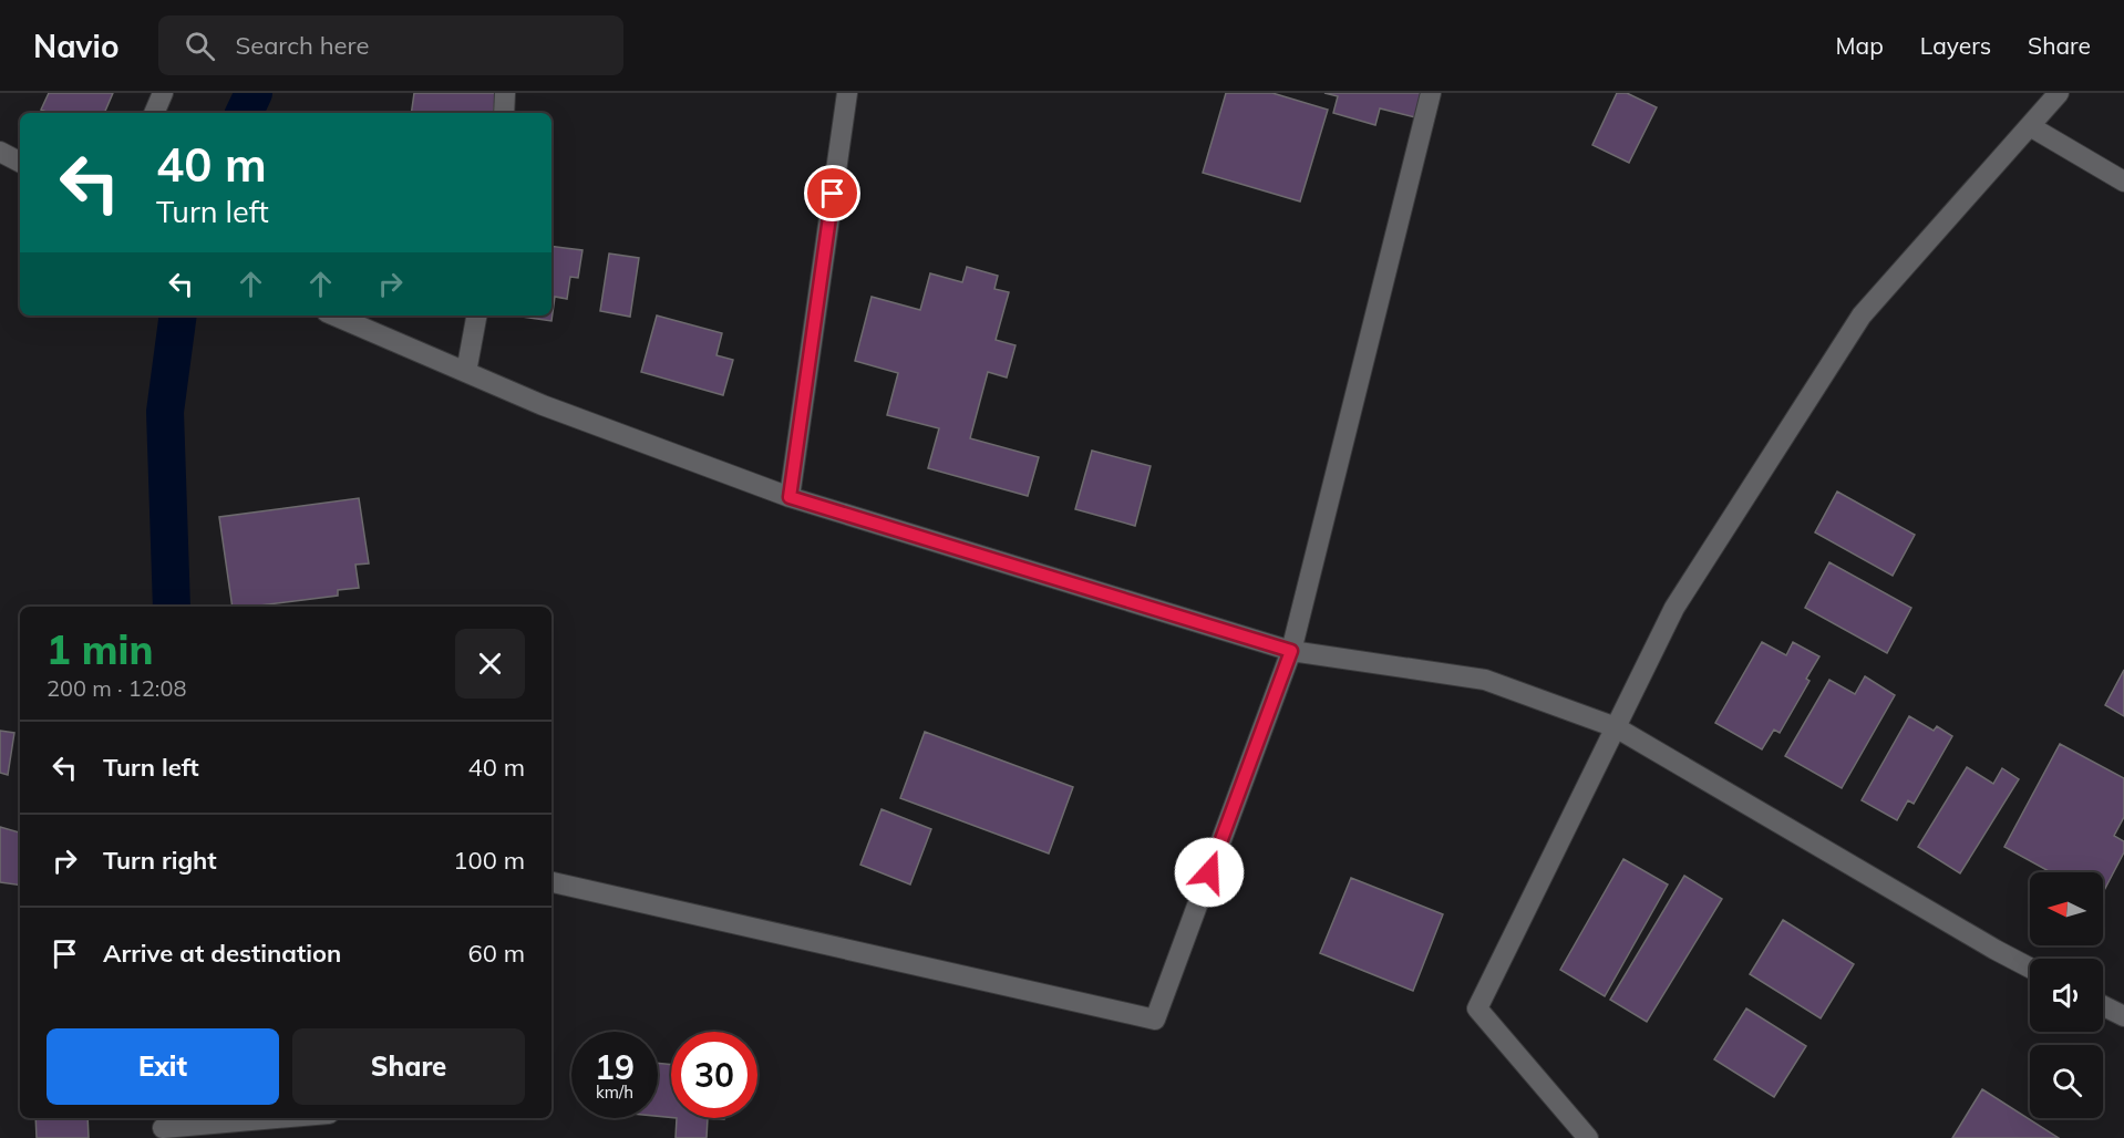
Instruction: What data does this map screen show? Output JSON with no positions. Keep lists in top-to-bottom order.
{
  "north": "left",
  "page": {
    "header": "Navio",
    "search": "Search here",
    "nav": ["Map", "Layers", "Share"],
    "turn": ["40 m", "Turn left"],
    "heading": ["1 min", "200 m · 12:08"],
    "list": [
      {
        "name": "Turn left",
        "value": "40 m"
      },
      {
        "name": "Turn right",
        "value": "100 m"
      },
      {
        "name": "Arrive at destination",
        "value": "60 m"
      }
    ],
    "buttons": ["Exit", "Share"],
    "speed": "19 km/h",
    "limit": "30"
  }
}
